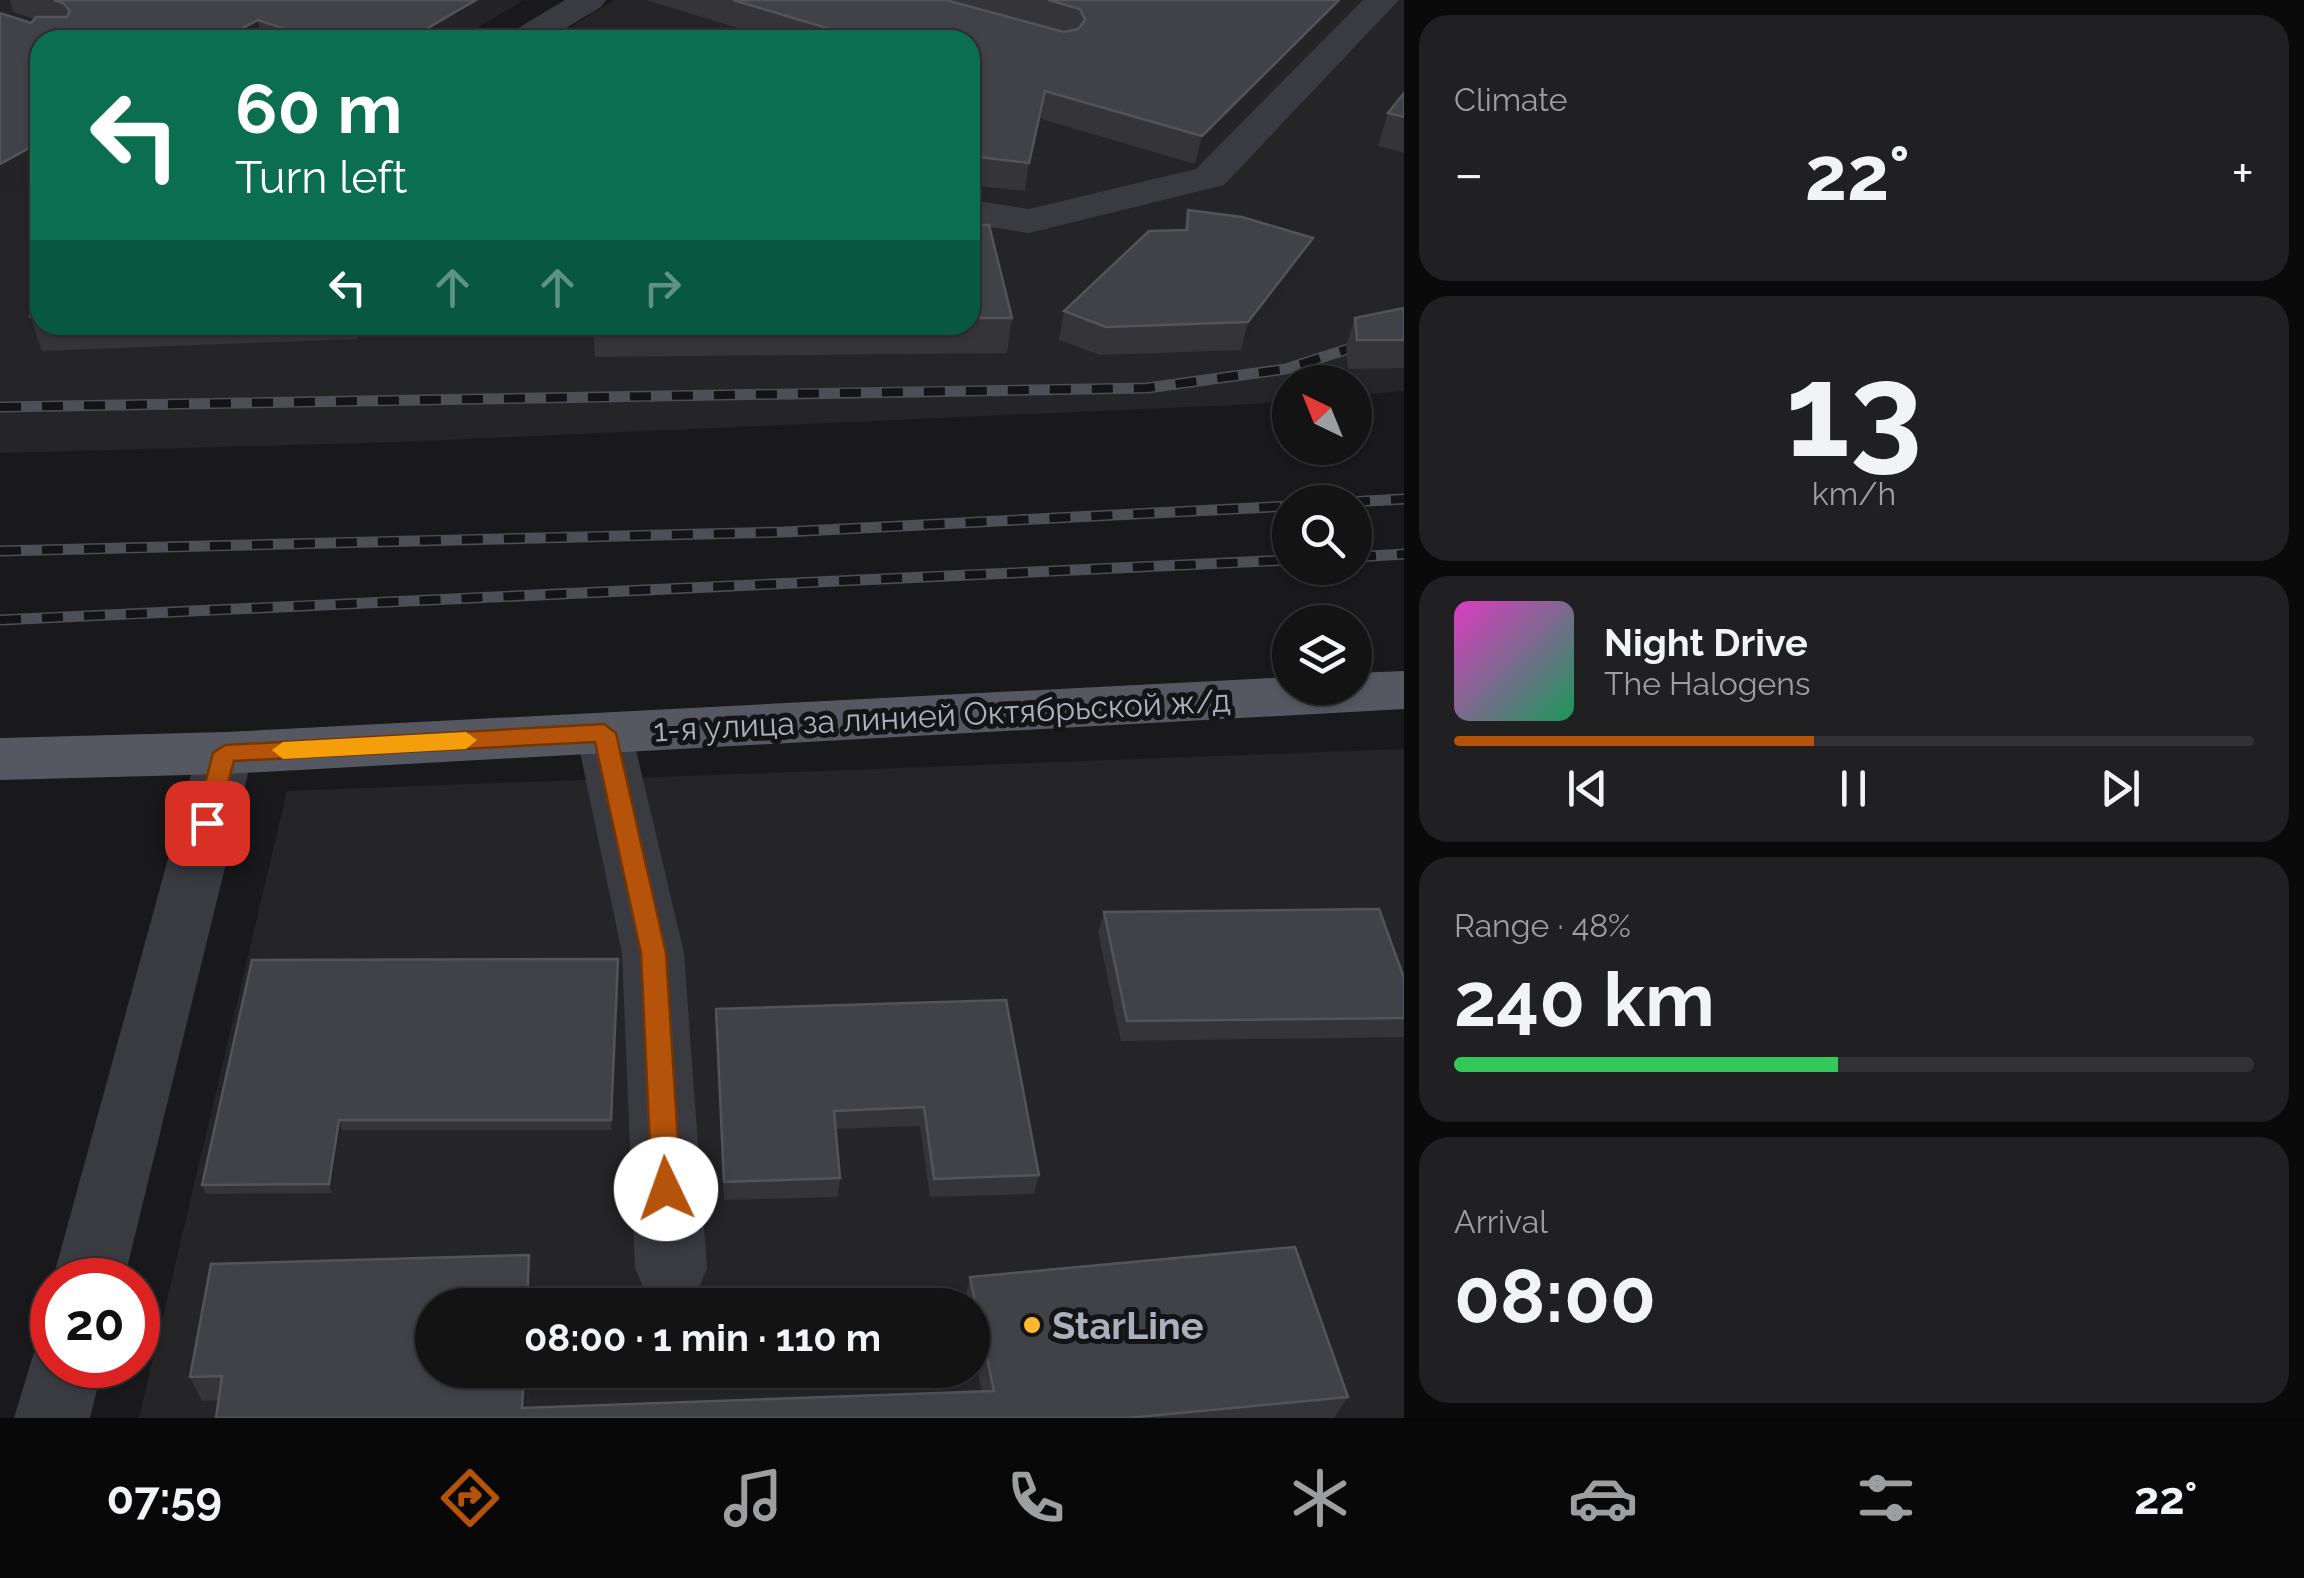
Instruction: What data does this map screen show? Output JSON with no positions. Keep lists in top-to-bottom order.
{
  "streets": {
    "main road": ["1-я улица за линией Октябрьской ж/д"]
  },
  "places": ["StarLine"],
  "north": "top left",
  "page": {
    "tile": [
      "Climate",
      ["13", "km/h"],
      ["Range · 48%", "240 km"],
      ["Arrival", "08:00"]
    ],
    "turn": ["60 m", "Turn left"],
    "heat": ["−", "22°", "+"],
    "song": ["Night Drive", "The Halogens"],
    "limit": "20",
    "trip": "08:00 · 1 min · 110 m",
    "tabs": ["07:59", "22°"]
  }
}
